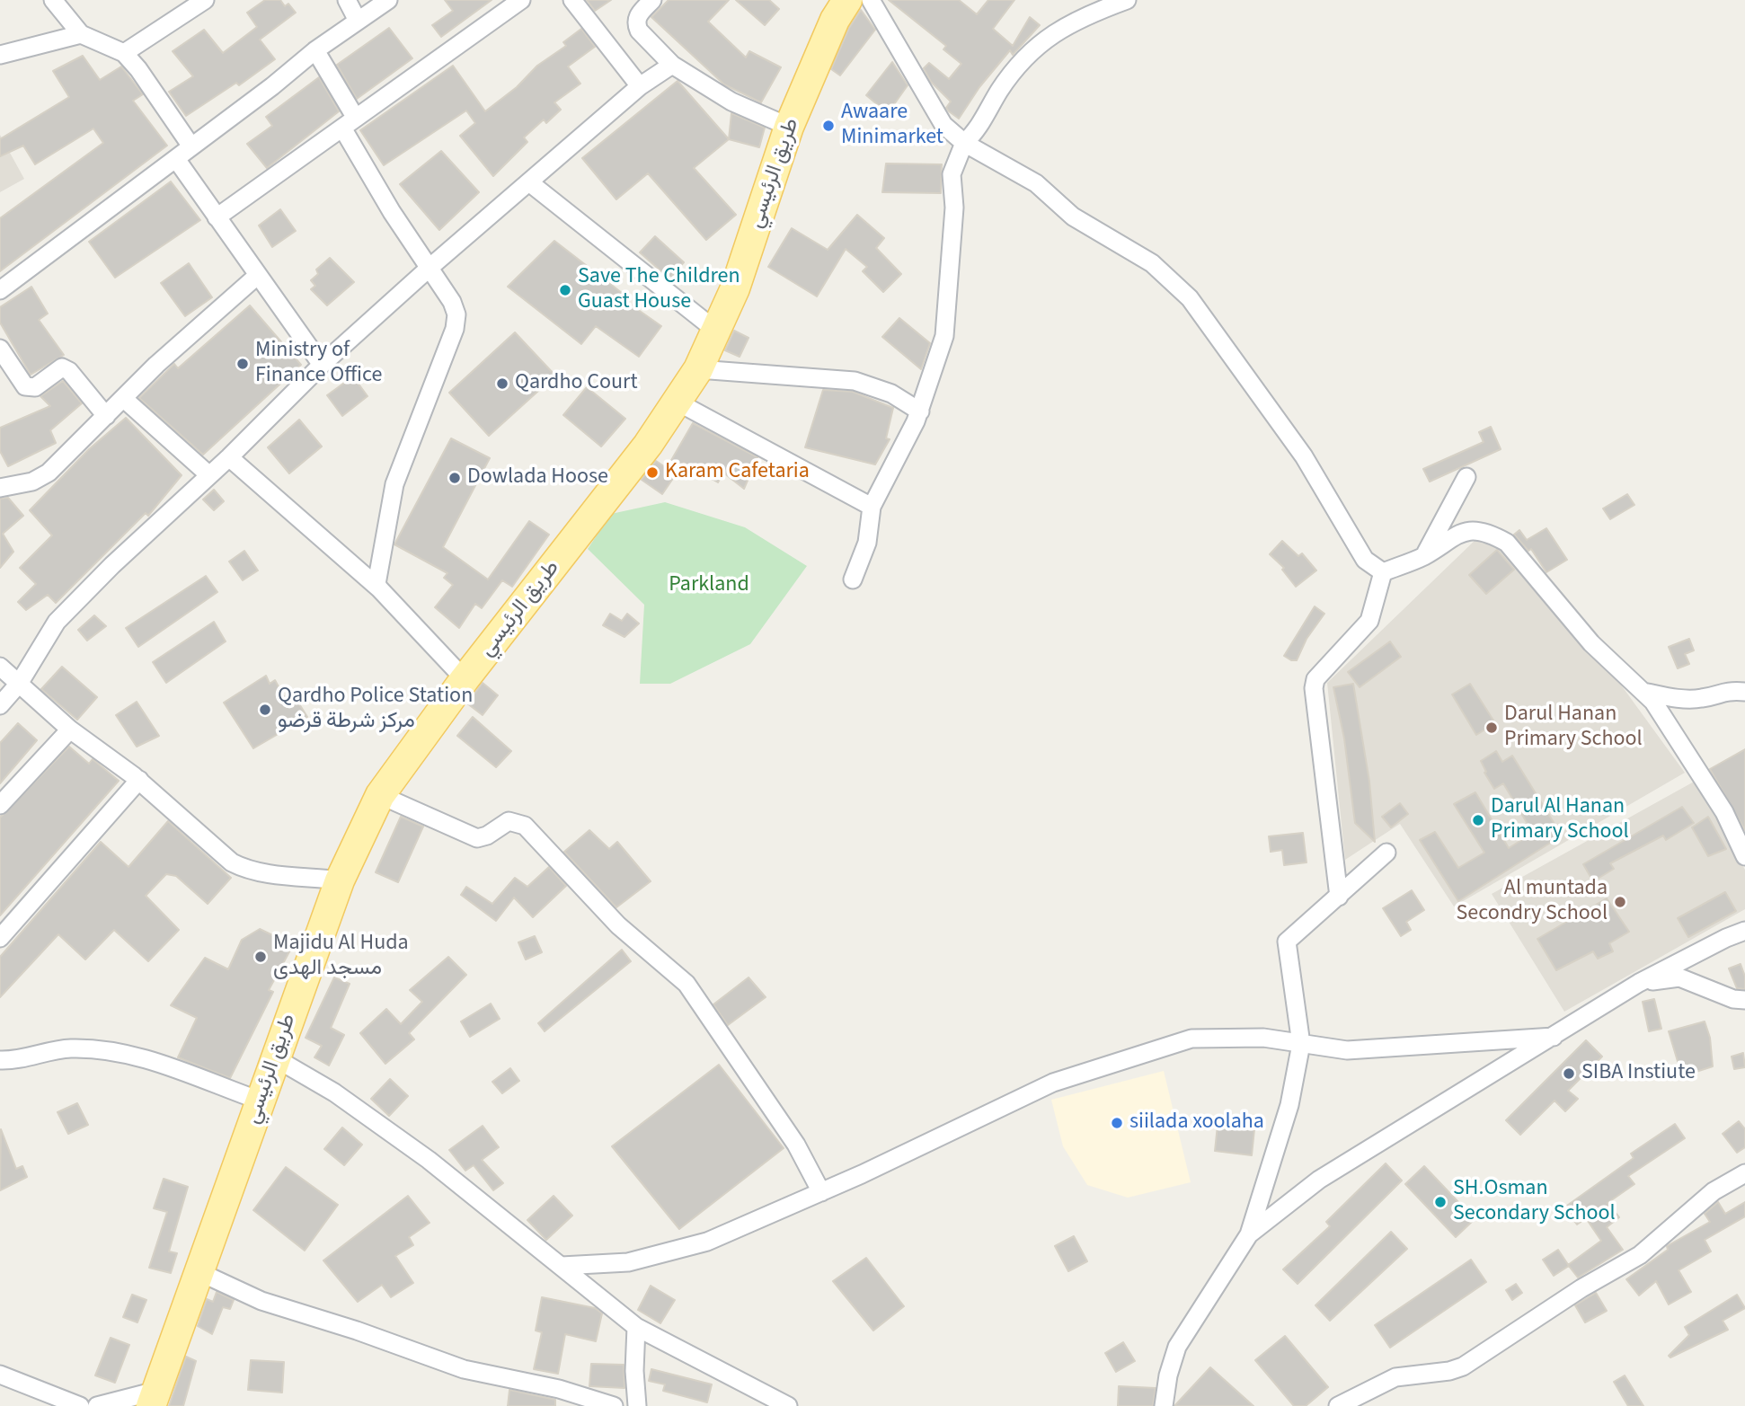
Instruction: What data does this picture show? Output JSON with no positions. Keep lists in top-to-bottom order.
{
  "streets": {
    "main road": ["طريق الرئيسي"]
  },
  "parks": ["Parkland"],
  "places": [
    "Awaare Minimarket",
    "Save The Children Guast House",
    "Ministry of Finance Office",
    "Qardho Court",
    "Karam Cafetaria",
    "Dowlada Hoose",
    "Qardho Police Station مركز شرطة قرضو",
    "Darul Hanan Primary School",
    "Darul Al Hanan Primary School",
    "Al muntada Secondry School",
    "Majidu Al Huda مسجد الهدى",
    "SIBA Instiute",
    "siilada xoolaha",
    "SH.Osman Secondary School"
  ]
}
